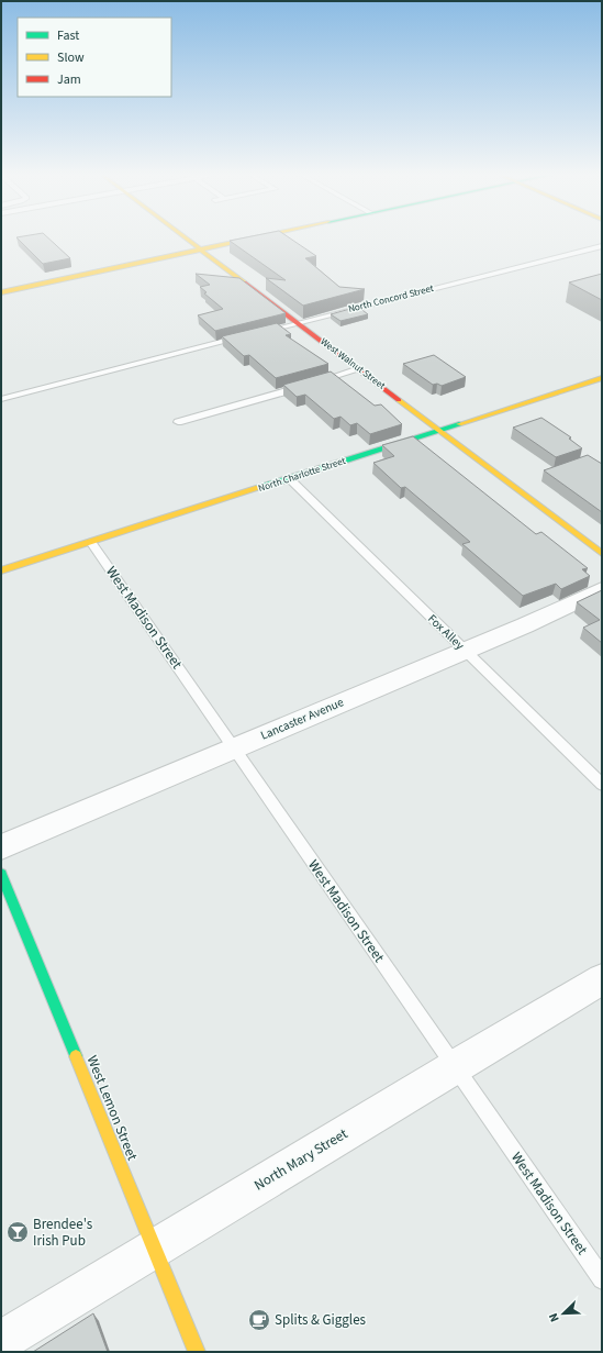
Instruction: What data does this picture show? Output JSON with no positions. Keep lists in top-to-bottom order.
{
  "streets": {
    "main road": ["West Walnut Street", "North Charlotte Street", "West Lemon Street"],
    "street": ["Lancaster Avenue", "North Mary Street"],
    "lane": ["North Concord Street", "West Madison Street", "Fox Alley"]
  },
  "crossings": [
    ["North Concord Street", "West Walnut Street"],
    ["West Walnut Street", "North Charlotte Street"],
    ["North Charlotte Street", "West Madison Street"],
    ["North Charlotte Street", "Fox Alley"],
    ["West Madison Street", "Lancaster Avenue"],
    ["West Madison Street", "North Mary Street"],
    ["Fox Alley", "Lancaster Avenue"],
    ["West Lemon Street", "North Mary Street"]
  ],
  "places": {
    "bar": ["Brendee's Irish Pub"],
    "cafe": ["Splits & Giggles"]
  },
  "legend": ["Fast", "Slow", "Jam"],
  "north": "bottom left"
}
